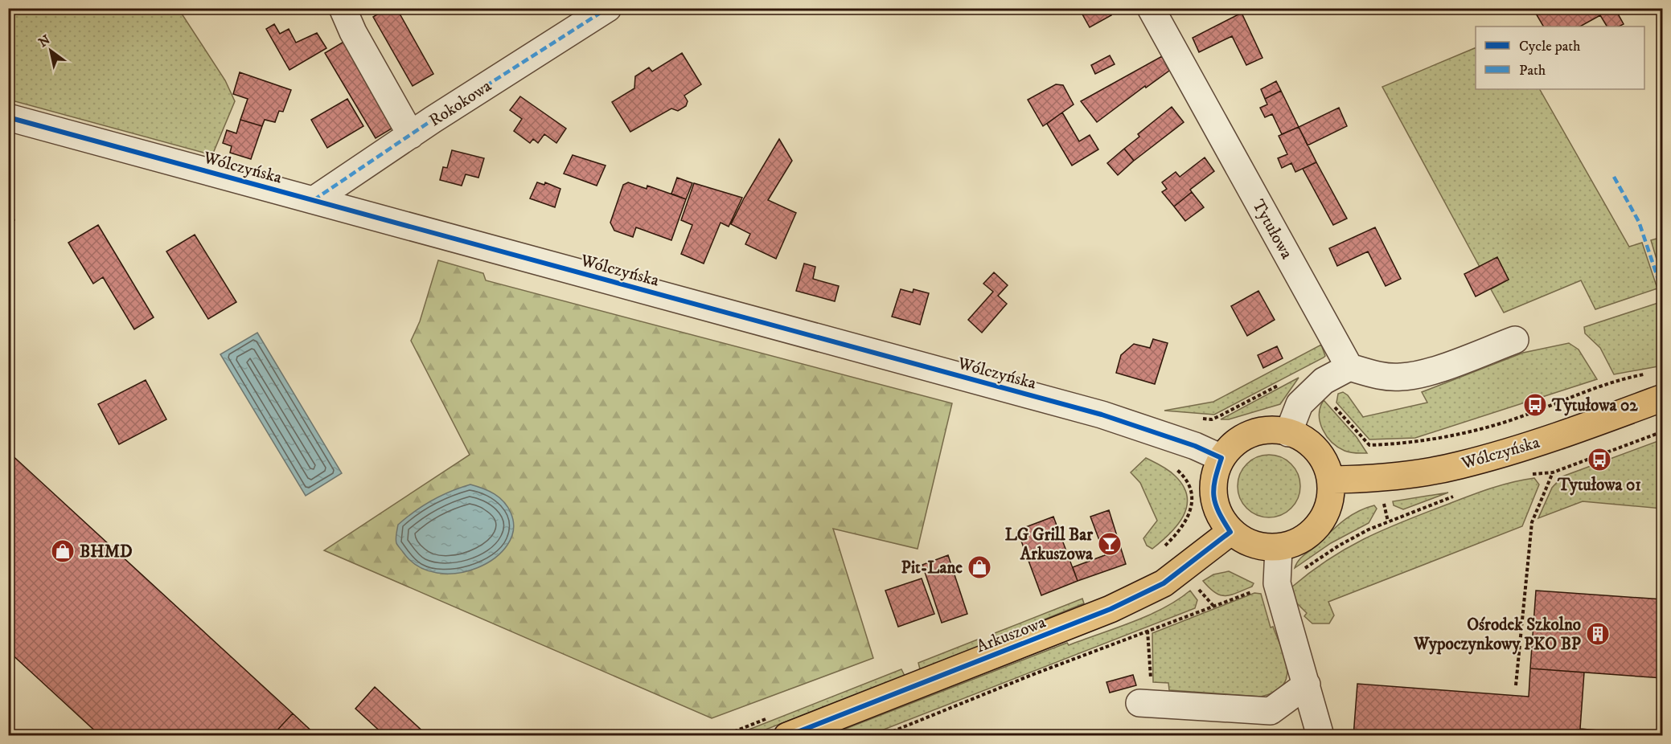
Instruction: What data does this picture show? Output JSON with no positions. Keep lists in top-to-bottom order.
{
  "streets": {
    "main road": ["Wólczyńska", "Arkuszowa"],
    "street": ["Rokokowa", "Tytułowa"]
  },
  "crossings": [
    ["Rokokowa", "Wólczyńska"],
    ["Wólczyńska", "Arkuszowa"]
  ],
  "places": {
    "bus stop": ["Tytułowa 02", "Tytułowa 01"],
    "bar": ["LG Grill Bar Arkuszowa"],
    "shop": ["BHMD", "Pit-Lane"],
    "building": ["Ośrodek Szkolno Wypoczynkowy PKO BP"]
  },
  "legend": ["Cycle path", "Path"],
  "north": "top left"
}
